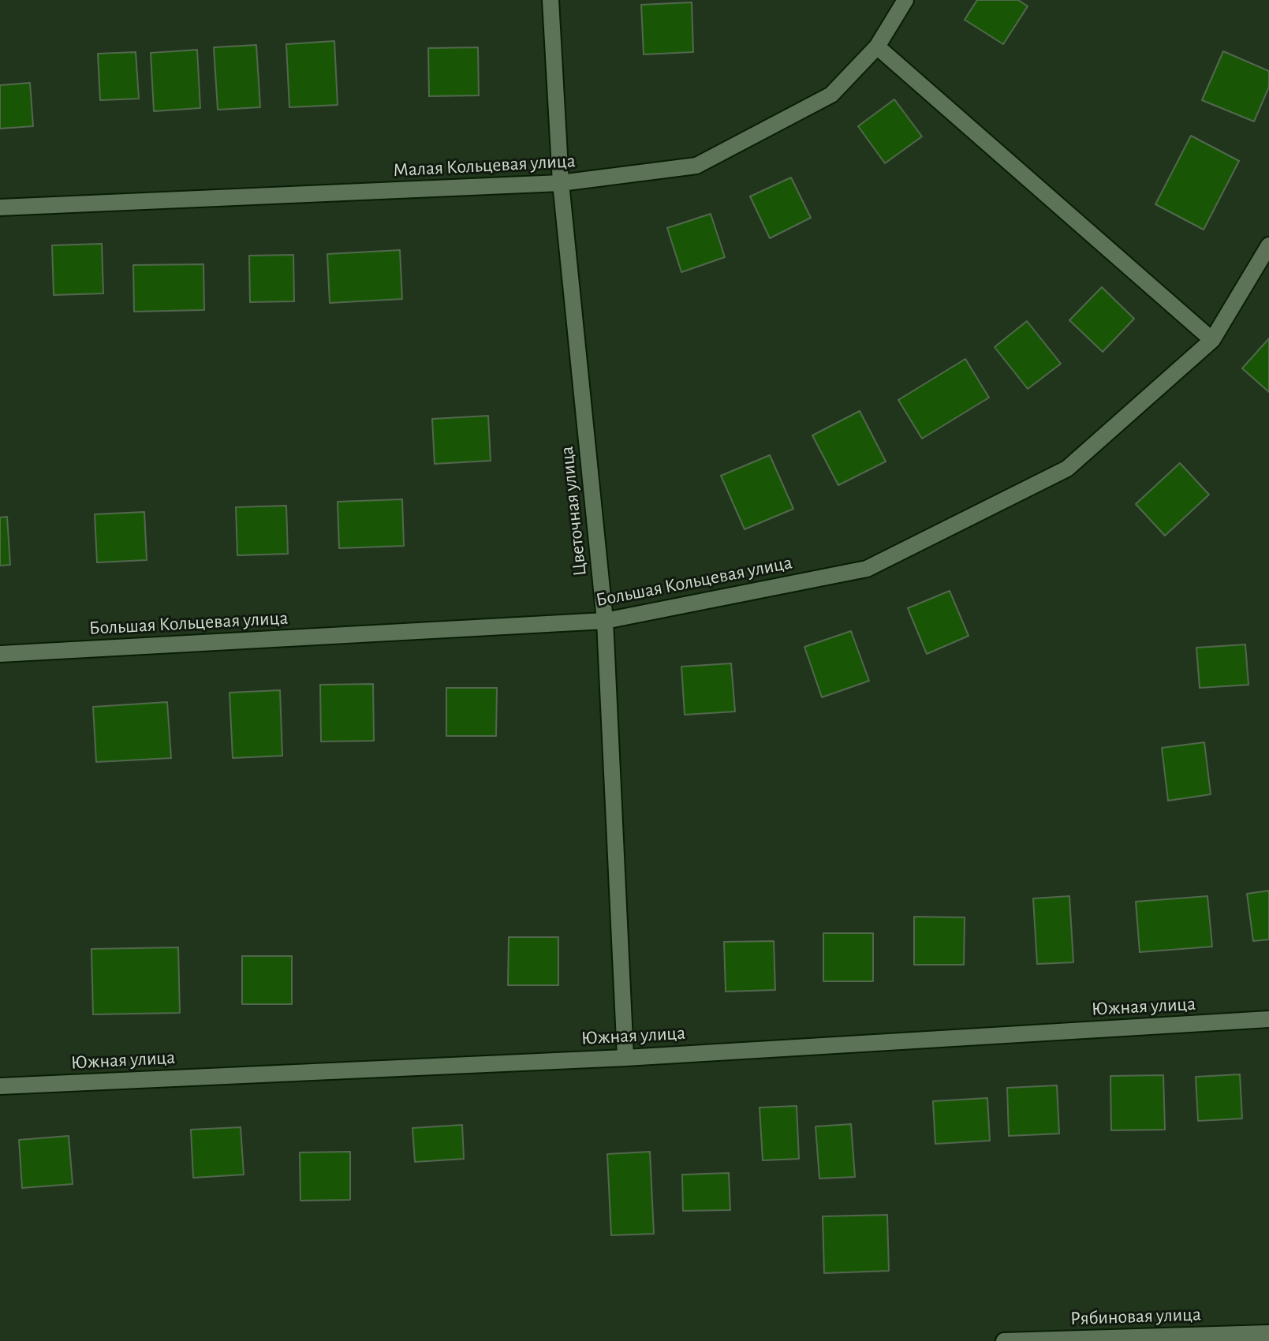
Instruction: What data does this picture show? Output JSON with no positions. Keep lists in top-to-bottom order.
{
  "streets": {
    "street": [
      "Малая Кольцевая улица",
      "Цветочная улица",
      "Большая Кольцевая улица",
      "Южная улица",
      "Рябиновая улица"
    ]
  },
  "crossings": [
    ["Малая Кольцевая улица", "Цветочная улица"],
    ["Цветочная улица", "Большая Кольцевая улица"],
    ["Цветочная улица", "Южная улица"]
  ]
}
